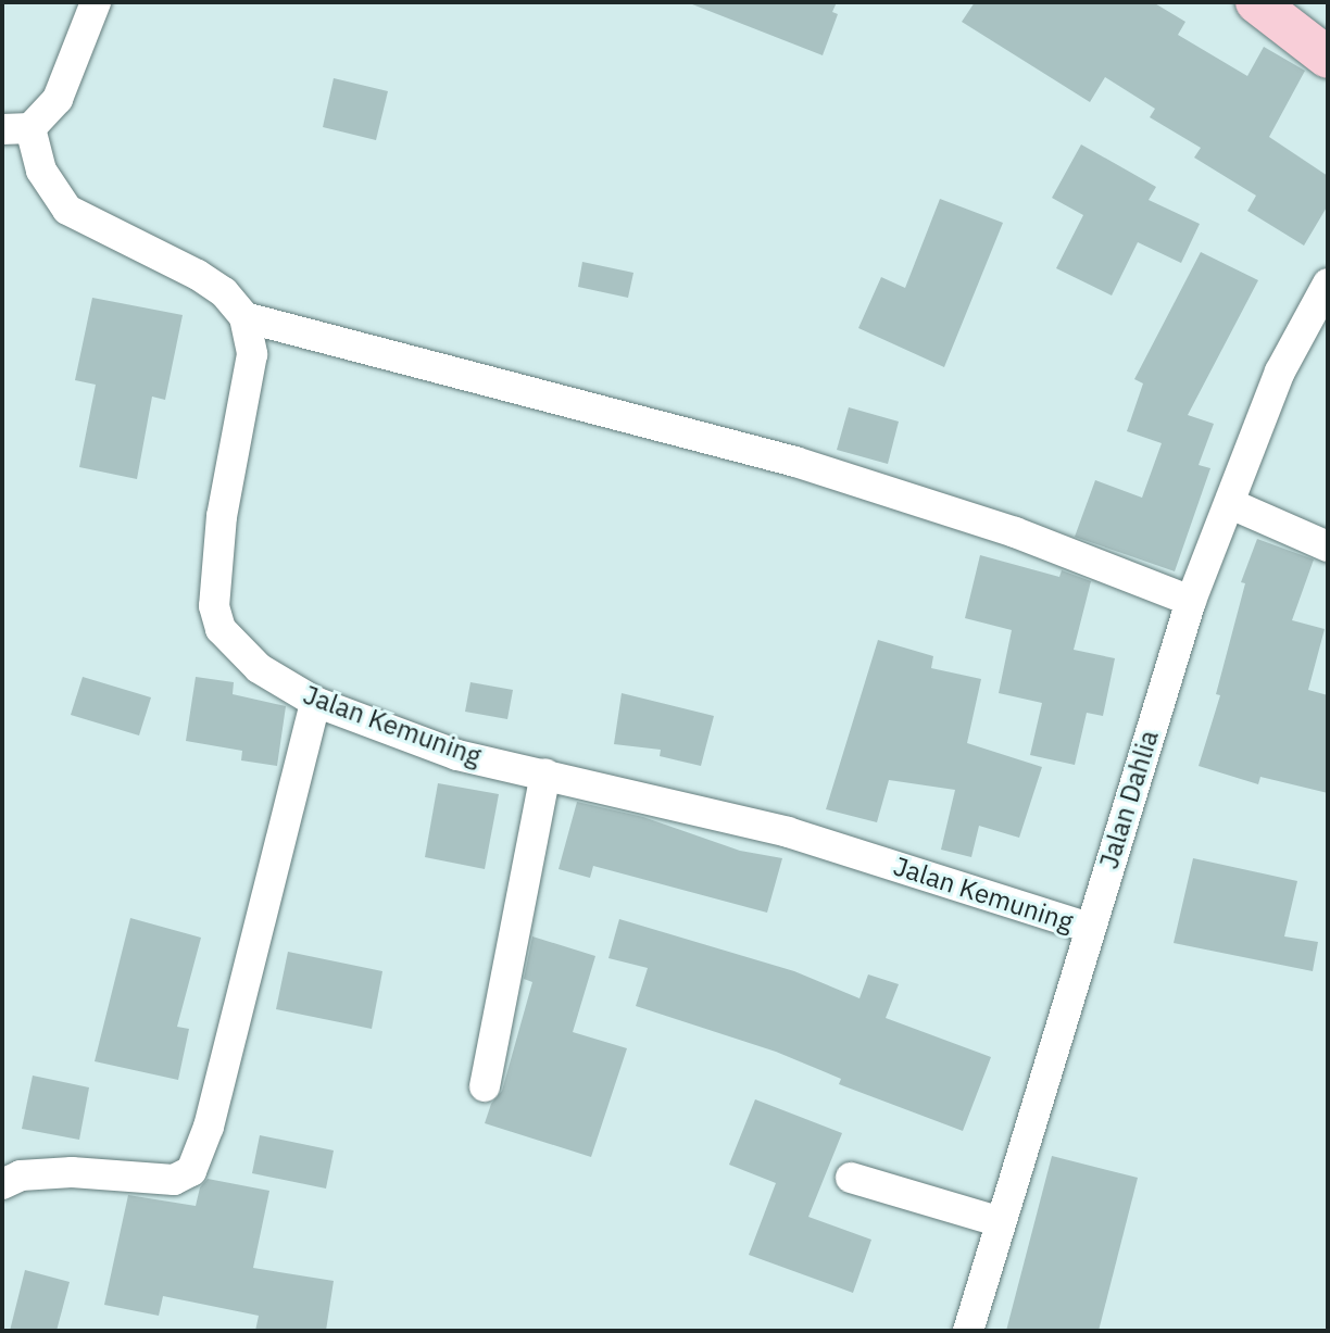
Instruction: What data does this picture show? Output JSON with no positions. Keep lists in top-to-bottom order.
{
  "streets": {
    "street": ["Jalan Kemuning", "Jalan Dahlia"]
  },
  "crossings": [
    ["Jalan Kemuning", "Jalan Dahlia"]
  ]
}
